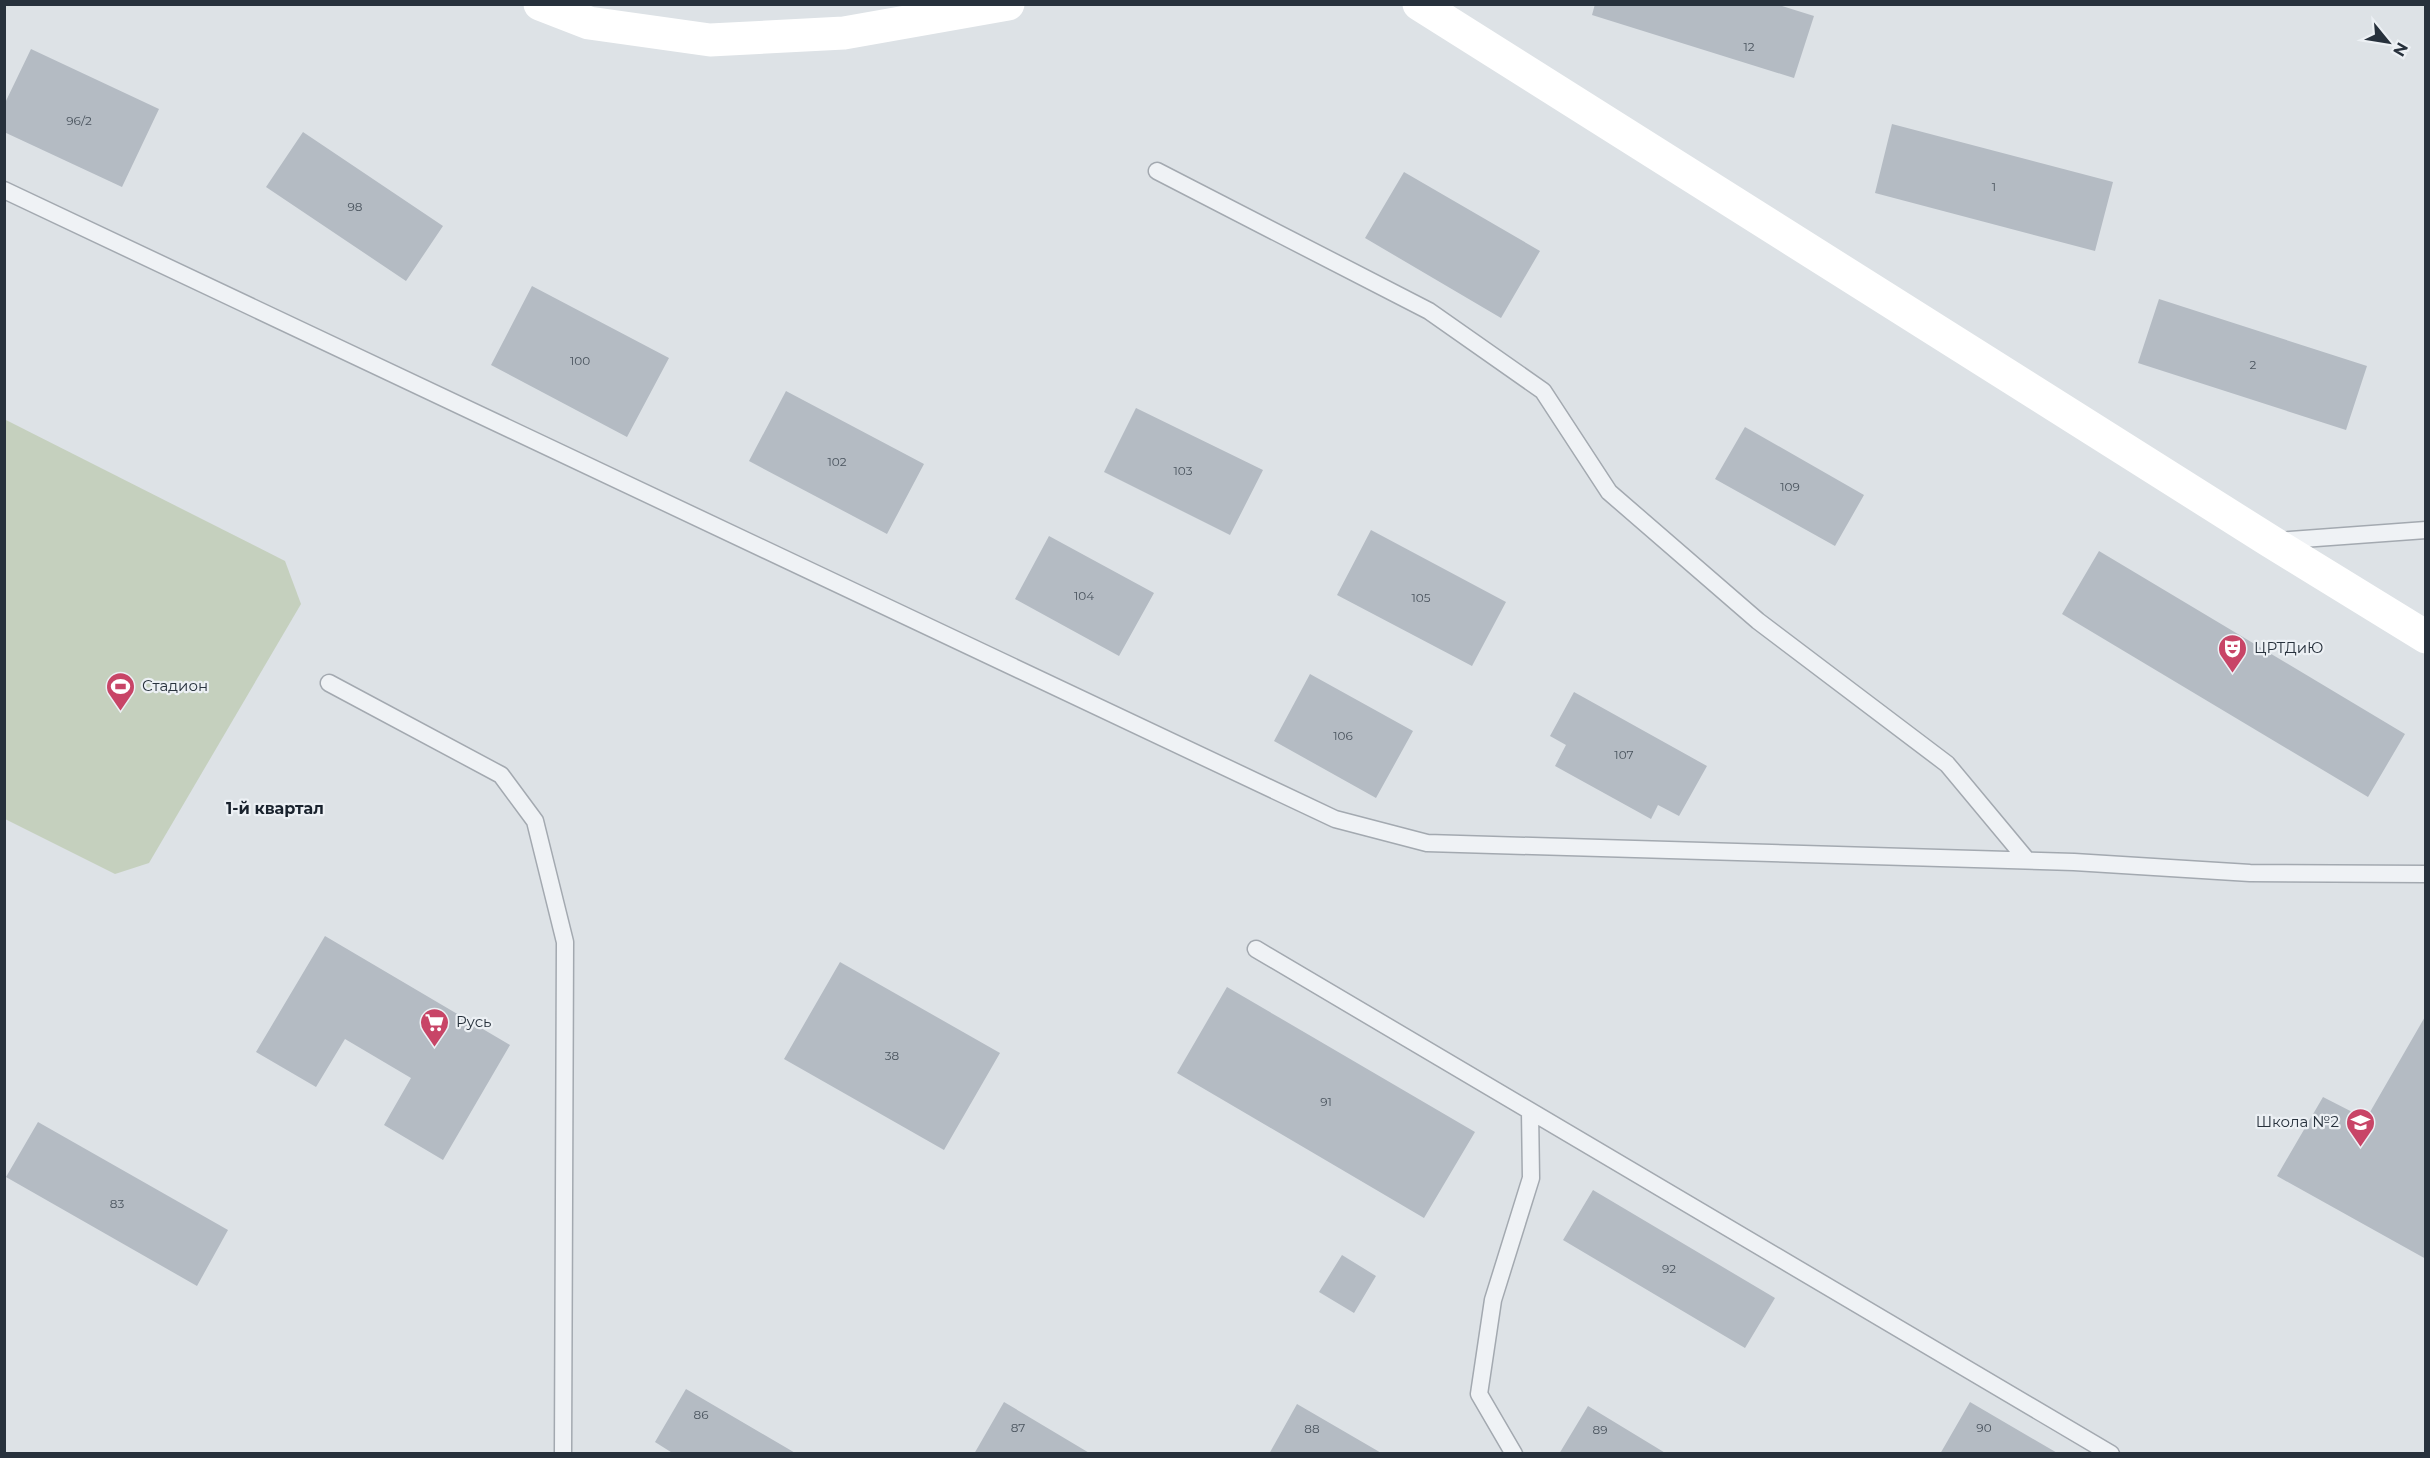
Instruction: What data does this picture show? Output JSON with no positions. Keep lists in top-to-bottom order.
{
  "districts": ["1-й квартал"],
  "places": {
    "theatre": ["ЦРТДиЮ"],
    "sports": ["Стадион"],
    "supermarket": ["Русь"],
    "school or university": ["Школа №2"]
  },
  "house_numbers": [
    "12",
    "96/2",
    "1",
    "98",
    "100",
    "2",
    "102",
    "103",
    "109",
    "104",
    "105",
    "106",
    "107",
    "38",
    "91",
    "83",
    "92",
    "86",
    "87",
    "90",
    "88",
    "89"
  ],
  "north": "bottom right"
}
